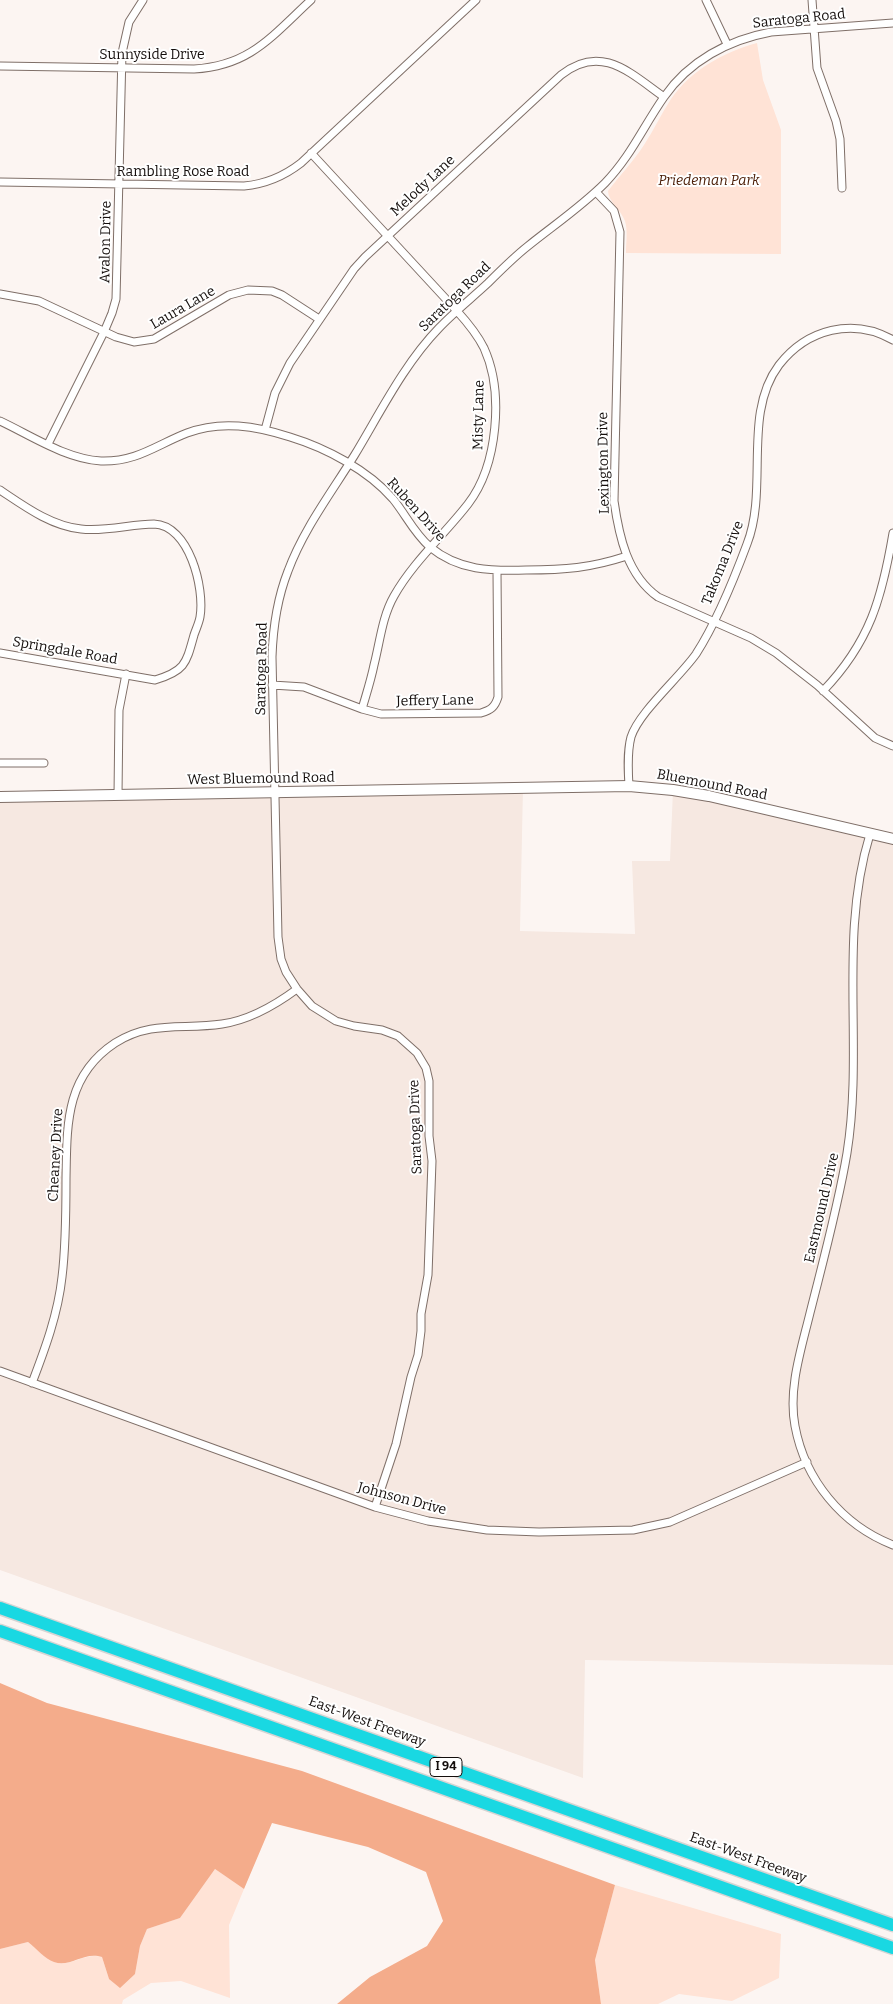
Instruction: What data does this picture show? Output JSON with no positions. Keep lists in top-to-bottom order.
{
  "streets": {
    "highway": ["East-West Freeway", "I 94"],
    "main road": ["West Bluemound Road", "Bluemound Road"],
    "street": [
      "Saratoga Road",
      "Sunnyside Drive",
      "Rambling Rose Road",
      "Melody Lane",
      "Avalon Drive",
      "Laura Lane",
      "Misty Lane",
      "Lexington Drive",
      "Ruben Drive",
      "Takoma Drive",
      "Springdale Road",
      "Jeffery Lane",
      "Saratoga Drive",
      "Cheaney Drive",
      "Eastmound Drive",
      "Johnson Drive"
    ]
  },
  "crossings": [
    ["Saratoga Road", "Melody Lane"],
    ["Saratoga Road", "Misty Lane"],
    ["Saratoga Road", "Lexington Drive"],
    ["Saratoga Road", "Ruben Drive"],
    ["Saratoga Road", "Jeffery Lane"],
    ["Saratoga Road", "West Bluemound Road"],
    ["Saratoga Road", "Saratoga Drive"],
    ["Sunnyside Drive", "Avalon Drive"],
    ["Rambling Rose Road", "Avalon Drive"],
    ["Rambling Rose Road", "Misty Lane"],
    ["Melody Lane", "Laura Lane"],
    ["Melody Lane", "Misty Lane"],
    ["Melody Lane", "Ruben Drive"],
    ["Avalon Drive", "Laura Lane"],
    ["Avalon Drive", "Ruben Drive"],
    ["Misty Lane", "Ruben Drive"],
    ["Misty Lane", "Jeffery Lane"],
    ["Lexington Drive", "Ruben Drive"],
    ["Lexington Drive", "Takoma Drive"],
    ["Ruben Drive", "Jeffery Lane"],
    ["Takoma Drive", "Bluemound Road"],
    ["Springdale Road", "West Bluemound Road"],
    ["West Bluemound Road", "Bluemound Road"],
    ["West Bluemound Road", "Saratoga Drive"],
    ["Bluemound Road", "Eastmound Drive"],
    ["Saratoga Drive", "Cheaney Drive"],
    ["Saratoga Drive", "Johnson Drive"],
    ["Cheaney Drive", "Johnson Drive"],
    ["Eastmound Drive", "Johnson Drive"]
  ],
  "parks": ["Priedeman Park"]
}
